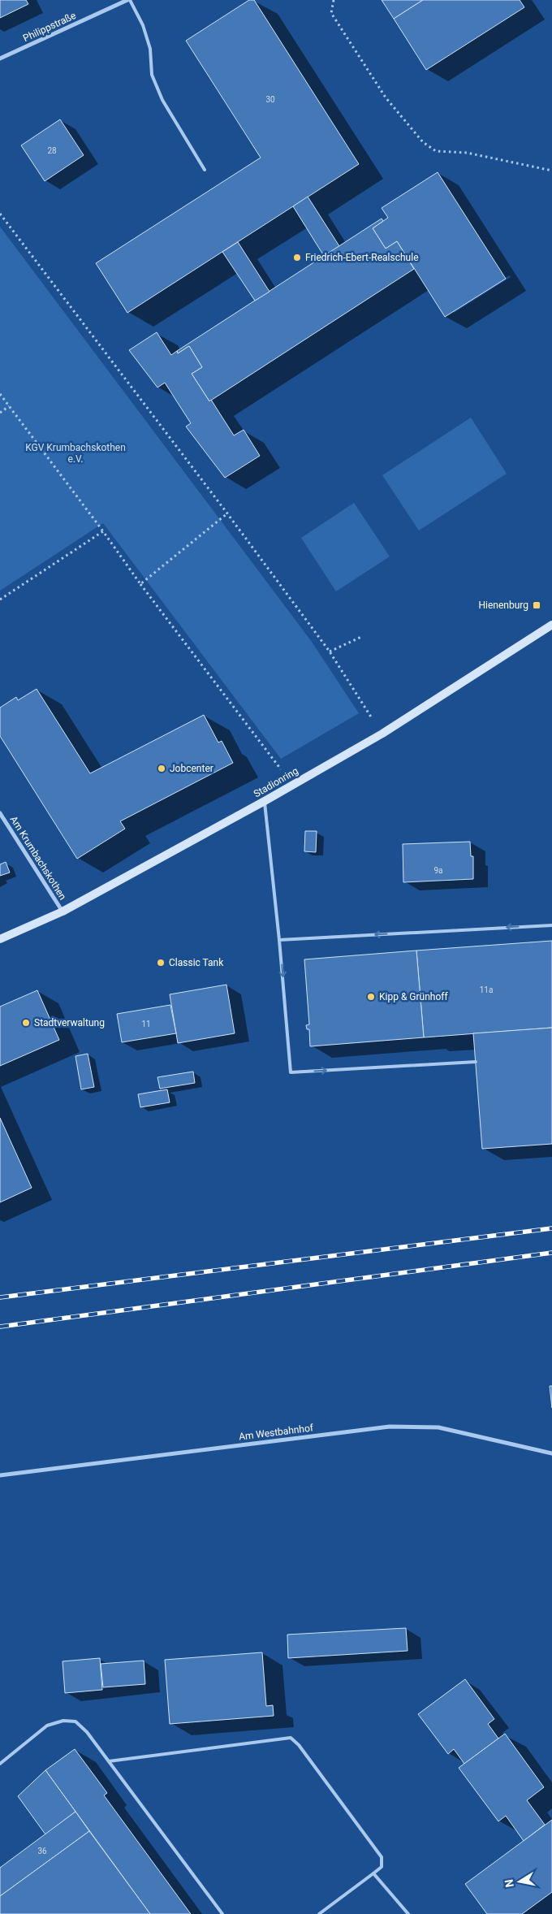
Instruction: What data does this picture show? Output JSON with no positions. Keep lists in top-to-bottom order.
{
  "streets": {
    "main road": ["Stadionring"],
    "street": ["Philippstraße", "Am Krumbachskothen", "Am Westbahnhof"]
  },
  "crossings": [
    ["Stadionring", "Am Krumbachskothen"]
  ],
  "parks": ["KGV Krumbachskothen e.V."],
  "places": {
    "other": [
      "Friedrich-Ebert-Realschule",
      "Jobcenter",
      "Classic Tank",
      "Kipp & Grünhoff",
      "Stadtverwaltung"
    ],
    "transit": ["Hienenburg"]
  },
  "house_numbers": [
    "30",
    "28",
    "9a",
    "11a",
    "11",
    "36"
  ],
  "north": "left"
}
